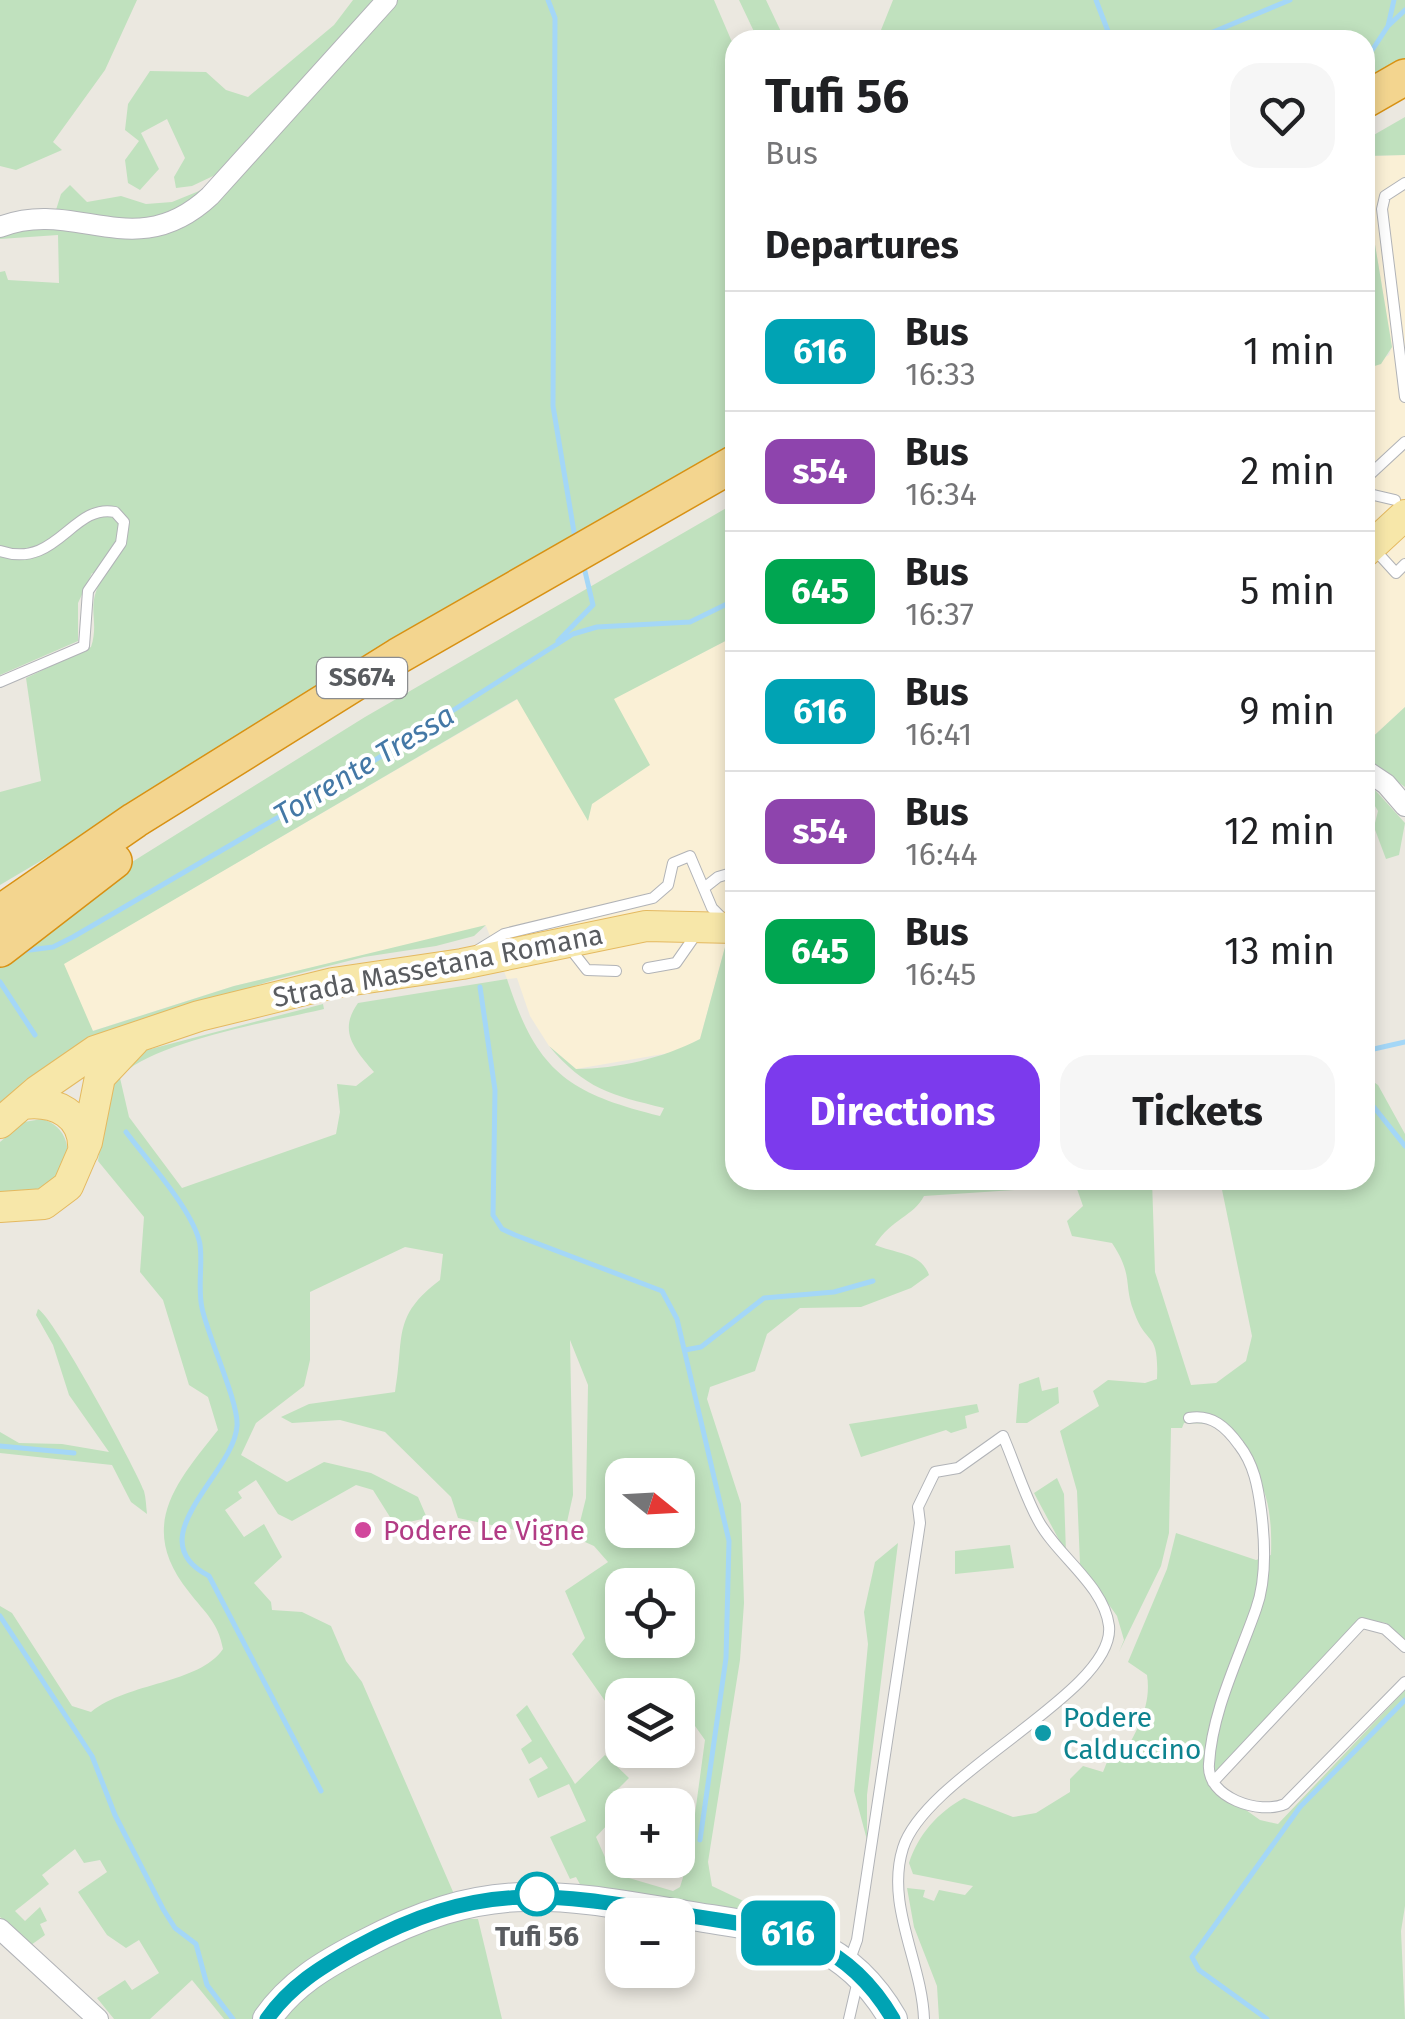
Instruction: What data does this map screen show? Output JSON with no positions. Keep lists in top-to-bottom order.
{
  "streets": {
    "highway": ["SS674"],
    "main road": ["Strada Massetana Romana"]
  },
  "water": ["Torrente Tressa"],
  "places": ["Podere Le Vigne", "Podere Calduccino", "Tufi 56"],
  "lines": ["bus line 616"],
  "north": "right",
  "page": {
    "on_map": "616",
    "heading": [
      ["Tufi 56", "Bus"],
      "Departures"
    ],
    "list": [
      {
        "mark": "616",
        "name": "Bus",
        "note": "16:33",
        "value": "1 min"
      },
      {
        "mark": "s54",
        "name": "Bus",
        "note": "16:34",
        "value": "2 min"
      },
      {
        "mark": "645",
        "name": "Bus",
        "note": "16:37",
        "value": "5 min"
      },
      {
        "mark": "616",
        "name": "Bus",
        "note": "16:41",
        "value": "9 min"
      },
      {
        "mark": "s54",
        "name": "Bus",
        "note": "16:44",
        "value": "12 min"
      },
      {
        "mark": "645",
        "name": "Bus",
        "note": "16:45",
        "value": "13 min"
      }
    ],
    "buttons": ["Directions", "Tickets"],
    "map_buttons": ["+", "−"]
  }
}
